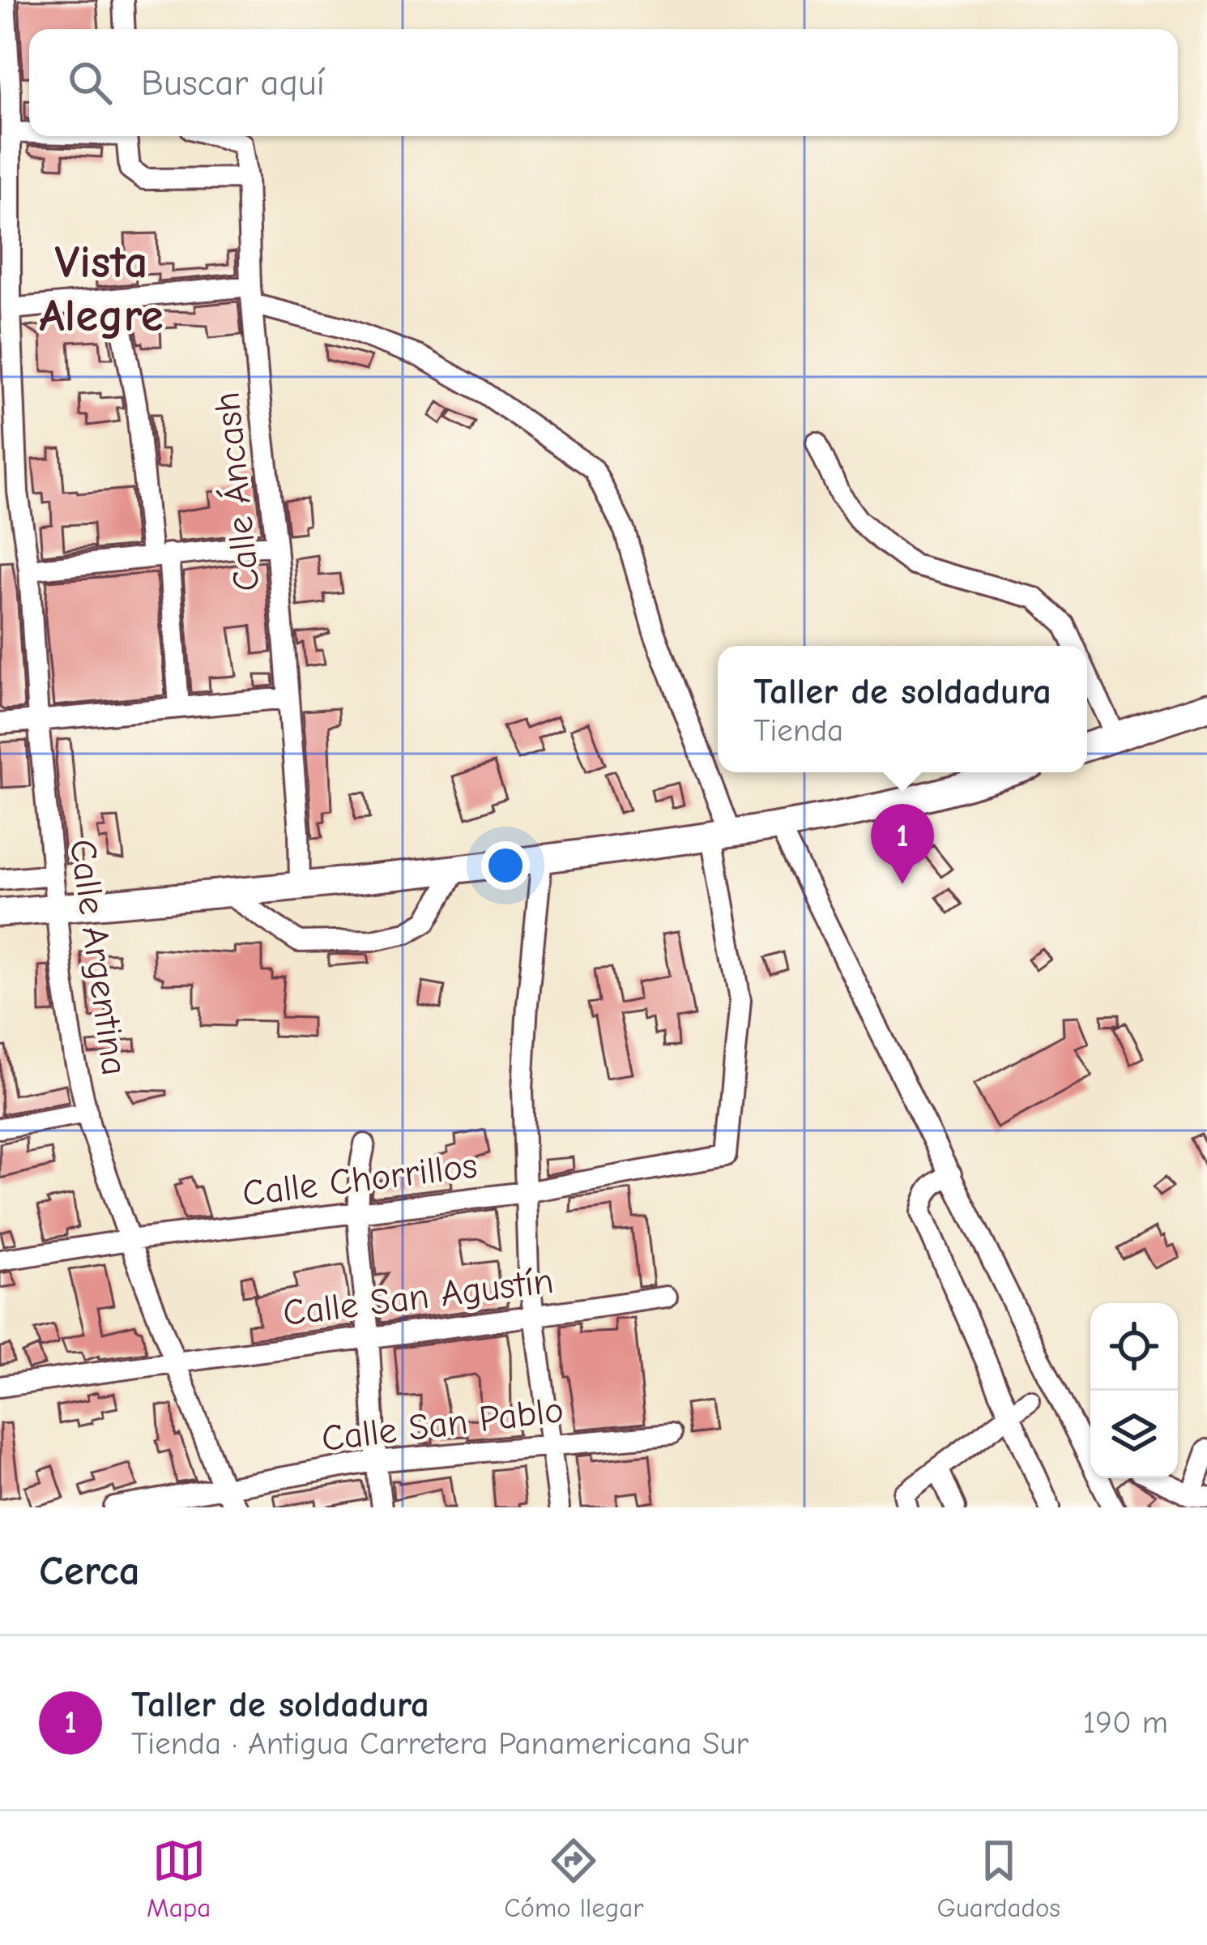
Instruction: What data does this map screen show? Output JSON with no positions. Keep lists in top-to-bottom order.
{
  "streets": {
    "street": [
      "Calle Áncash",
      "Calle Argentina",
      "Calle Chorrillos",
      "Calle San Agustín",
      "Calle San Pablo"
    ]
  },
  "crossings": [
    ["Calle Argentina", "Calle Chorrillos"],
    ["Calle Argentina", "Calle San Agustín"],
    ["Calle Argentina", "Calle San Pablo"]
  ],
  "districts": ["Vista Alegre"],
  "page": {
    "search": "Buscar aquí",
    "popup": ["Taller de soldadura", "Tienda"],
    "pins": "1",
    "heading": "Cerca",
    "list": [
      {
        "mark": "1",
        "name": "Taller de soldadura",
        "note": "Tienda · Antigua Carretera Panamericana Sur",
        "value": "190 m"
      }
    ],
    "nav": ["Mapa", "Cómo llegar", "Guardados"]
  }
}
